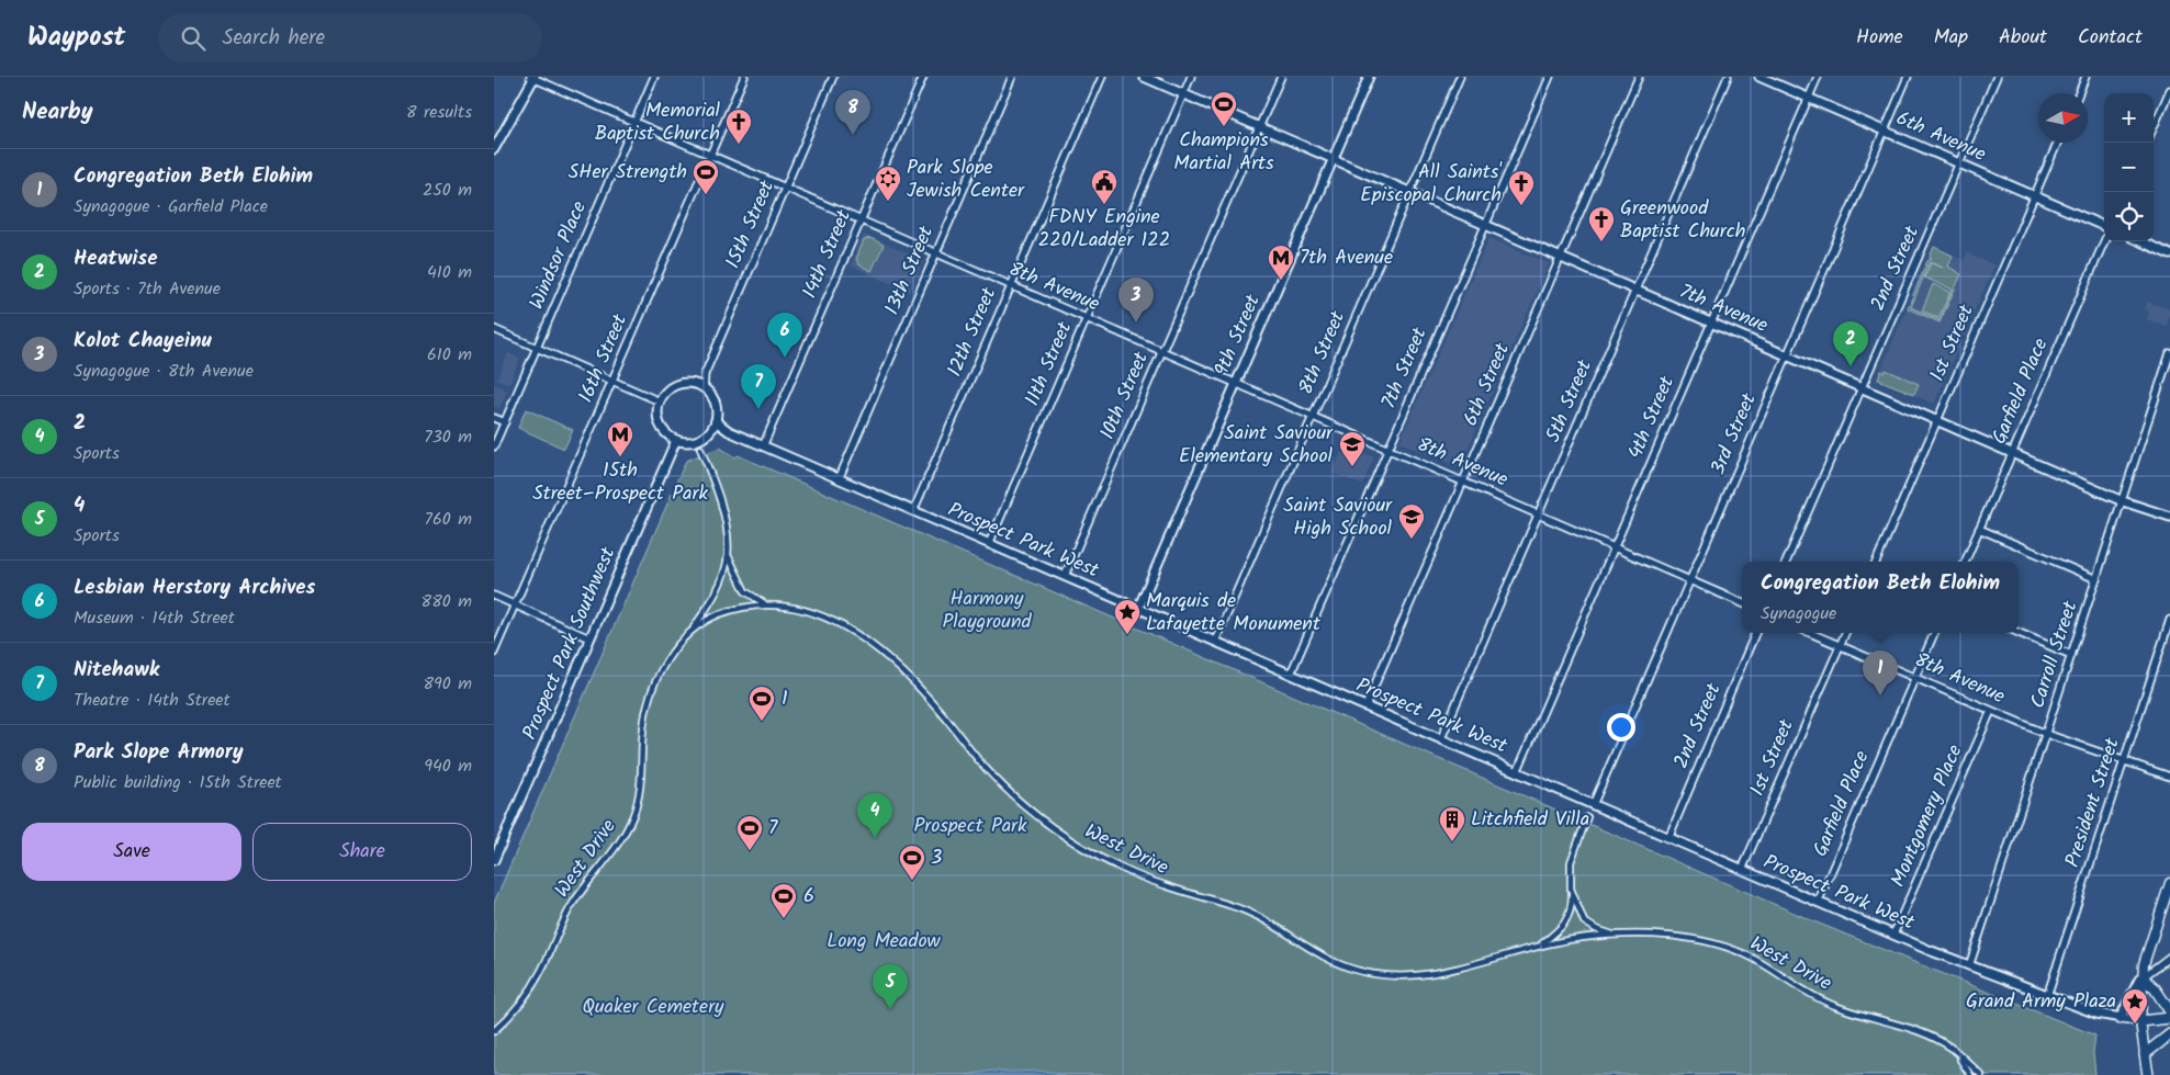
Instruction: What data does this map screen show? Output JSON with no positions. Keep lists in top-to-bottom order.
{
  "streets": {
    "street": [
      "6th Avenue",
      "15th Street",
      "14th Street",
      "Windsor Place",
      "2nd Street",
      "13th Street",
      "8th Avenue",
      "7th Avenue",
      "12th Street",
      "9th Street",
      "1st Street",
      "8th Street",
      "16th Street",
      "11th Street",
      "7th Street",
      "6th Street",
      "Garfield Place",
      "10th Street",
      "5th Street",
      "4th Street",
      "3rd Street",
      "Prospect Park West",
      "Prospect Park Southwest",
      "Carroll Street",
      "President Street",
      "Montgomery Place",
      "West Drive"
    ]
  },
  "crossings": [
    ["6th Avenue", "2nd Street"],
    ["6th Avenue", "1st Street"],
    ["6th Avenue", "4th Street"],
    ["6th Avenue", "3rd Street"],
    ["15th Street", "8th Avenue"],
    ["15th Street", "Prospect Park West"],
    ["15th Street", "Prospect Park Southwest"],
    ["14th Street", "8th Avenue"],
    ["14th Street", "Prospect Park West"],
    ["Windsor Place", "8th Avenue"],
    ["2nd Street", "7th Avenue"],
    ["2nd Street", "Prospect Park West"],
    ["13th Street", "8th Avenue"],
    ["13th Street", "Prospect Park West"],
    ["8th Avenue", "12th Street"],
    ["8th Avenue", "9th Street"],
    ["8th Avenue", "1st Street"],
    ["8th Avenue", "8th Street"],
    ["8th Avenue", "16th Street"],
    ["8th Avenue", "11th Street"],
    ["8th Avenue", "7th Street"],
    ["8th Avenue", "6th Street"],
    ["8th Avenue", "Garfield Place"],
    ["8th Avenue", "10th Street"],
    ["8th Avenue", "5th Street"],
    ["8th Avenue", "4th Street"],
    ["8th Avenue", "3rd Street"],
    ["8th Avenue", "Carroll Street"],
    ["8th Avenue", "President Street"],
    ["8th Avenue", "Montgomery Place"],
    ["7th Avenue", "9th Street"],
    ["7th Avenue", "1st Street"],
    ["7th Avenue", "8th Street"],
    ["7th Avenue", "11th Street"],
    ["7th Avenue", "7th Street"],
    ["7th Avenue", "6th Street"],
    ["7th Avenue", "Garfield Place"],
    ["7th Avenue", "10th Street"],
    ["7th Avenue", "5th Street"],
    ["7th Avenue", "4th Street"],
    ["7th Avenue", "3rd Street"],
    ["7th Avenue", "Carroll Street"],
    ["12th Street", "Prospect Park West"],
    ["9th Street", "Prospect Park West"],
    ["1st Street", "Prospect Park West"],
    ["8th Street", "Prospect Park West"],
    ["11th Street", "Prospect Park West"],
    ["7th Street", "Prospect Park West"],
    ["6th Street", "Prospect Park West"],
    ["Garfield Place", "Prospect Park West"],
    ["10th Street", "Prospect Park West"],
    ["5th Street", "Prospect Park West"],
    ["4th Street", "Prospect Park West"],
    ["3rd Street", "Prospect Park West"],
    ["Prospect Park West", "Prospect Park Southwest"],
    ["Prospect Park West", "Carroll Street"],
    ["Prospect Park West", "President Street"],
    ["Prospect Park West", "Montgomery Place"]
  ],
  "parks": [
    "Harmony Playground",
    "Prospect Park",
    "Long Meadow",
    "Quaker Cemetery"
  ],
  "places": {
    "sports": [
      "Champions Martial Arts",
      "SHer Strength",
      "1",
      "7",
      "3",
      "6"
    ],
    "church": ["Memorial Baptist Church", "All Saints' Episcopal Church", "Greenwood Baptist Church"],
    "synagogue": ["Park Slope Jewish Center"],
    "public building": ["FDNY Engine 220/Ladder 122"],
    "metro station": ["7th Avenue", "15th Street–Prospect Park"],
    "school or university": ["Saint Saviour Elementary School", "Saint Saviour High School"],
    "place": ["Marquis de Lafayette Monument", "Grand Army Plaza"],
    "building": ["Litchfield Villa"]
  },
  "north": "right",
  "page": {
    "header": "Waypost",
    "search": "Search here",
    "nav": [
      "Home",
      "Map",
      "About",
      "Contact"
    ],
    "heading": ["Nearby", "8 results"],
    "pins": [
      "8",
      "3",
      "6",
      "2",
      "7",
      "1",
      "4",
      "5"
    ],
    "map_buttons": ["+", "−"],
    "list": [
      {
        "mark": "1",
        "name": "Congregation Beth Elohim",
        "note": "Synagogue · Garfield Place",
        "value": "250 m"
      },
      {
        "mark": "2",
        "name": "Heatwise",
        "note": "Sports · 7th Avenue",
        "value": "410 m"
      },
      {
        "mark": "3",
        "name": "Kolot Chayeinu",
        "note": "Synagogue · 8th Avenue",
        "value": "610 m"
      },
      {
        "mark": "4",
        "name": "2",
        "note": "Sports",
        "value": "730 m"
      },
      {
        "mark": "5",
        "name": "4",
        "note": "Sports",
        "value": "760 m"
      },
      {
        "mark": "6",
        "name": "Lesbian Herstory Archives",
        "note": "Museum · 14th Street",
        "value": "880 m"
      },
      {
        "mark": "7",
        "name": "Nitehawk",
        "note": "Theatre · 14th Street",
        "value": "890 m"
      },
      {
        "mark": "8",
        "name": "Park Slope Armory",
        "note": "Public building · 15th Street",
        "value": "940 m"
      }
    ],
    "popup": ["Congregation Beth Elohim", "Synagogue"],
    "buttons": ["Save", "Share"]
  }
}
